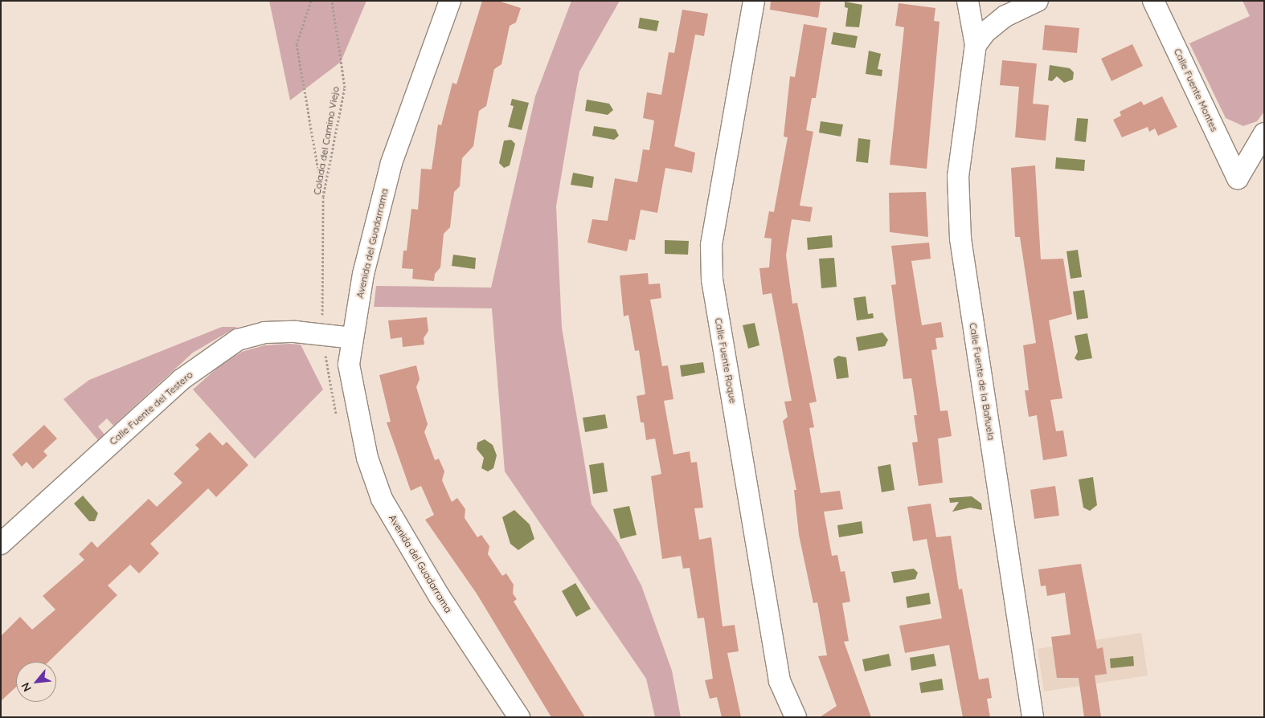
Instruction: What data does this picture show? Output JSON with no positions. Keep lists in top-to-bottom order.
{
  "streets": {
    "street": [
      "Calle Fuente Montes",
      "Avenida del Guadarrama",
      "Calle Fuente Roque",
      "Calle Fuente de la Bañuela",
      "Calle Fuente del Testero"
    ],
    "path": ["Colada del Camino Viejo"]
  },
  "crossings": [
    ["Colada del Camino Viejo", "Calle Fuente del Testero"],
    ["Avenida del Guadarrama", "Calle Fuente del Testero"]
  ],
  "north": "bottom left"
}
